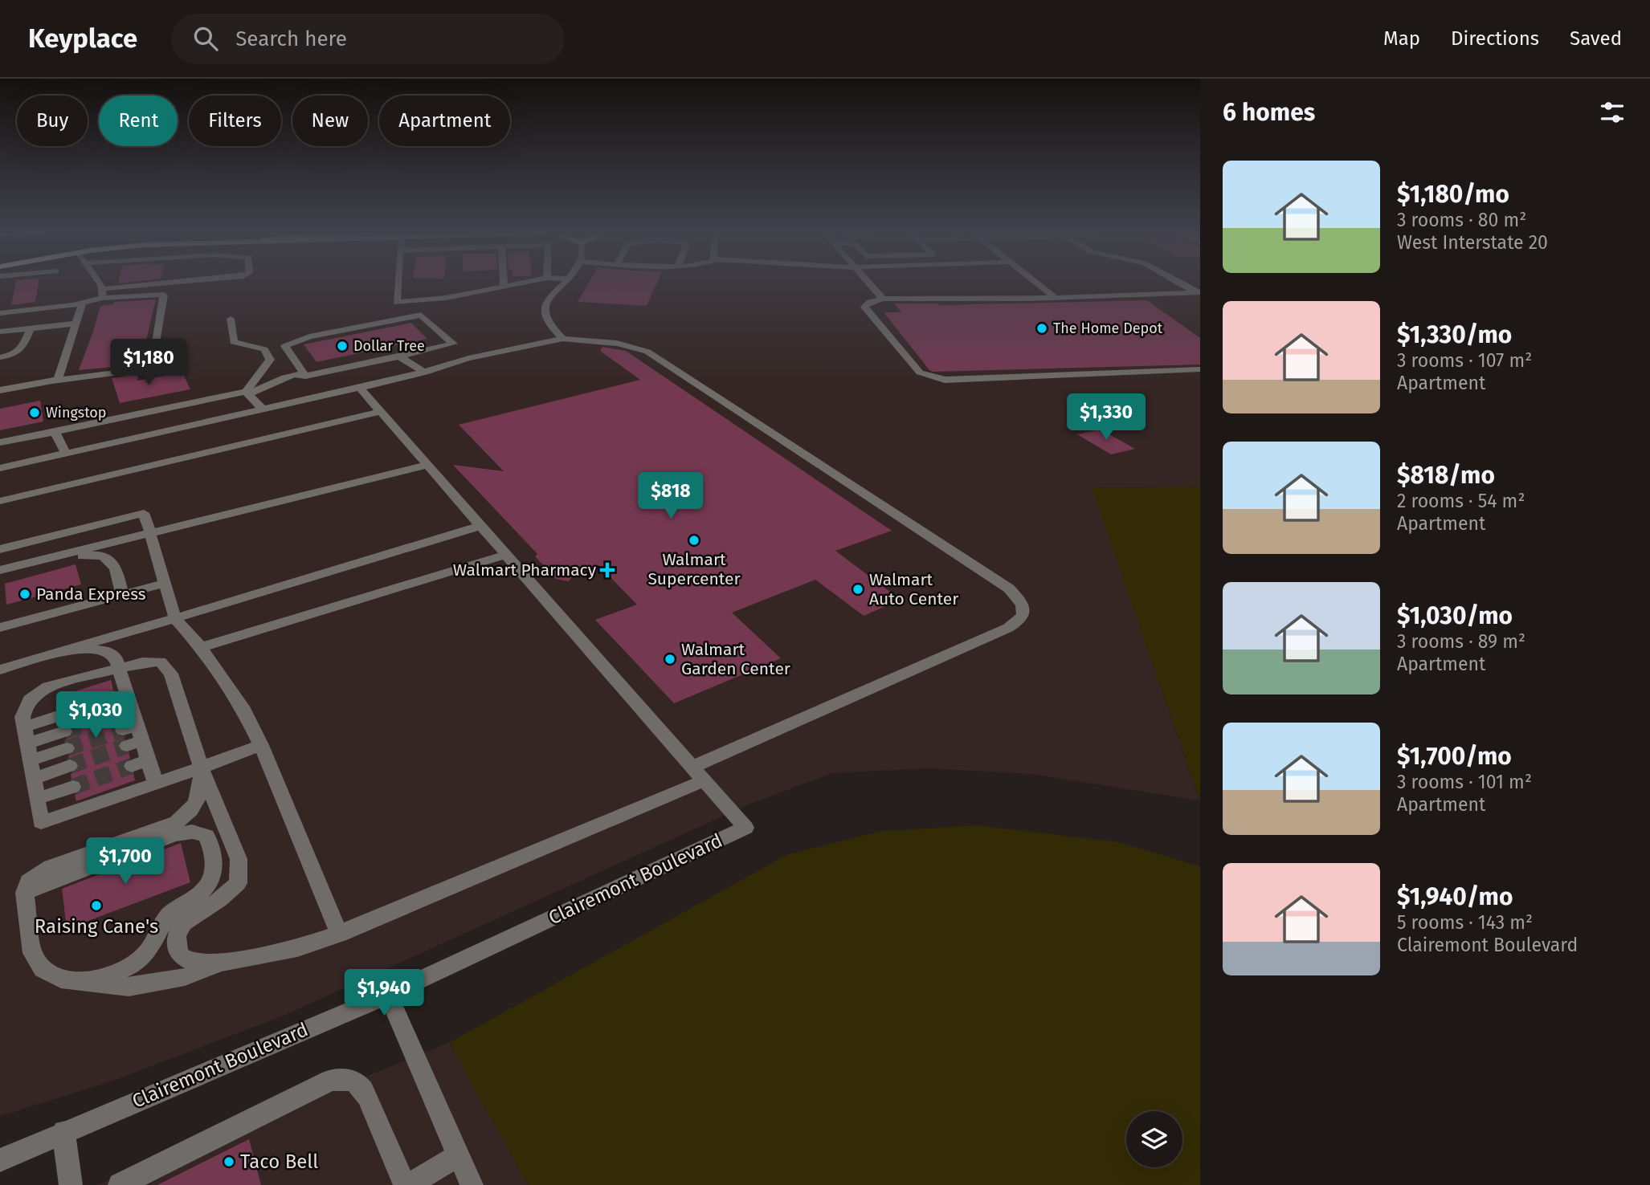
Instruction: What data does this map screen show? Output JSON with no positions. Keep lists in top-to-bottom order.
{
  "streets": {
    "street": ["Clairemont Boulevard"]
  },
  "places": {
    "other": [
      "The Home Depot",
      "Dollar Tree",
      "Wingstop",
      "Walmart Supercenter",
      "Walmart Auto Center",
      "Panda Express",
      "Walmart Garden Center",
      "Raising Cane's",
      "Taco Bell"
    ],
    "health": ["Walmart Pharmacy"]
  },
  "page": {
    "header": "Keyplace",
    "search": "Search here",
    "nav": ["Map", "Directions", "Saved"],
    "heading": "6 homes",
    "chip": [
      "Buy",
      "Rent",
      "Filters",
      "New",
      "Apartment"
    ],
    "list": [
      {
        "name": "$1,180/mo",
        "note": "3 rooms · 80 m² · West Interstate 20"
      },
      {
        "name": "$1,330/mo",
        "note": "3 rooms · 107 m² · Apartment"
      },
      {
        "name": "$818/mo",
        "note": "2 rooms · 54 m² · Apartment"
      },
      {
        "name": "$1,030/mo",
        "note": "3 rooms · 89 m² · Apartment"
      },
      {
        "name": "$1,700/mo",
        "note": "3 rooms · 101 m² · Apartment"
      },
      {
        "name": "$1,940/mo",
        "note": "5 rooms · 143 m² · Clairemont Boulevard"
      }
    ],
    "price": [
      "$1,180",
      "$1,330",
      "$818",
      "$1,030",
      "$1,700",
      "$1,940"
    ]
  }
}
